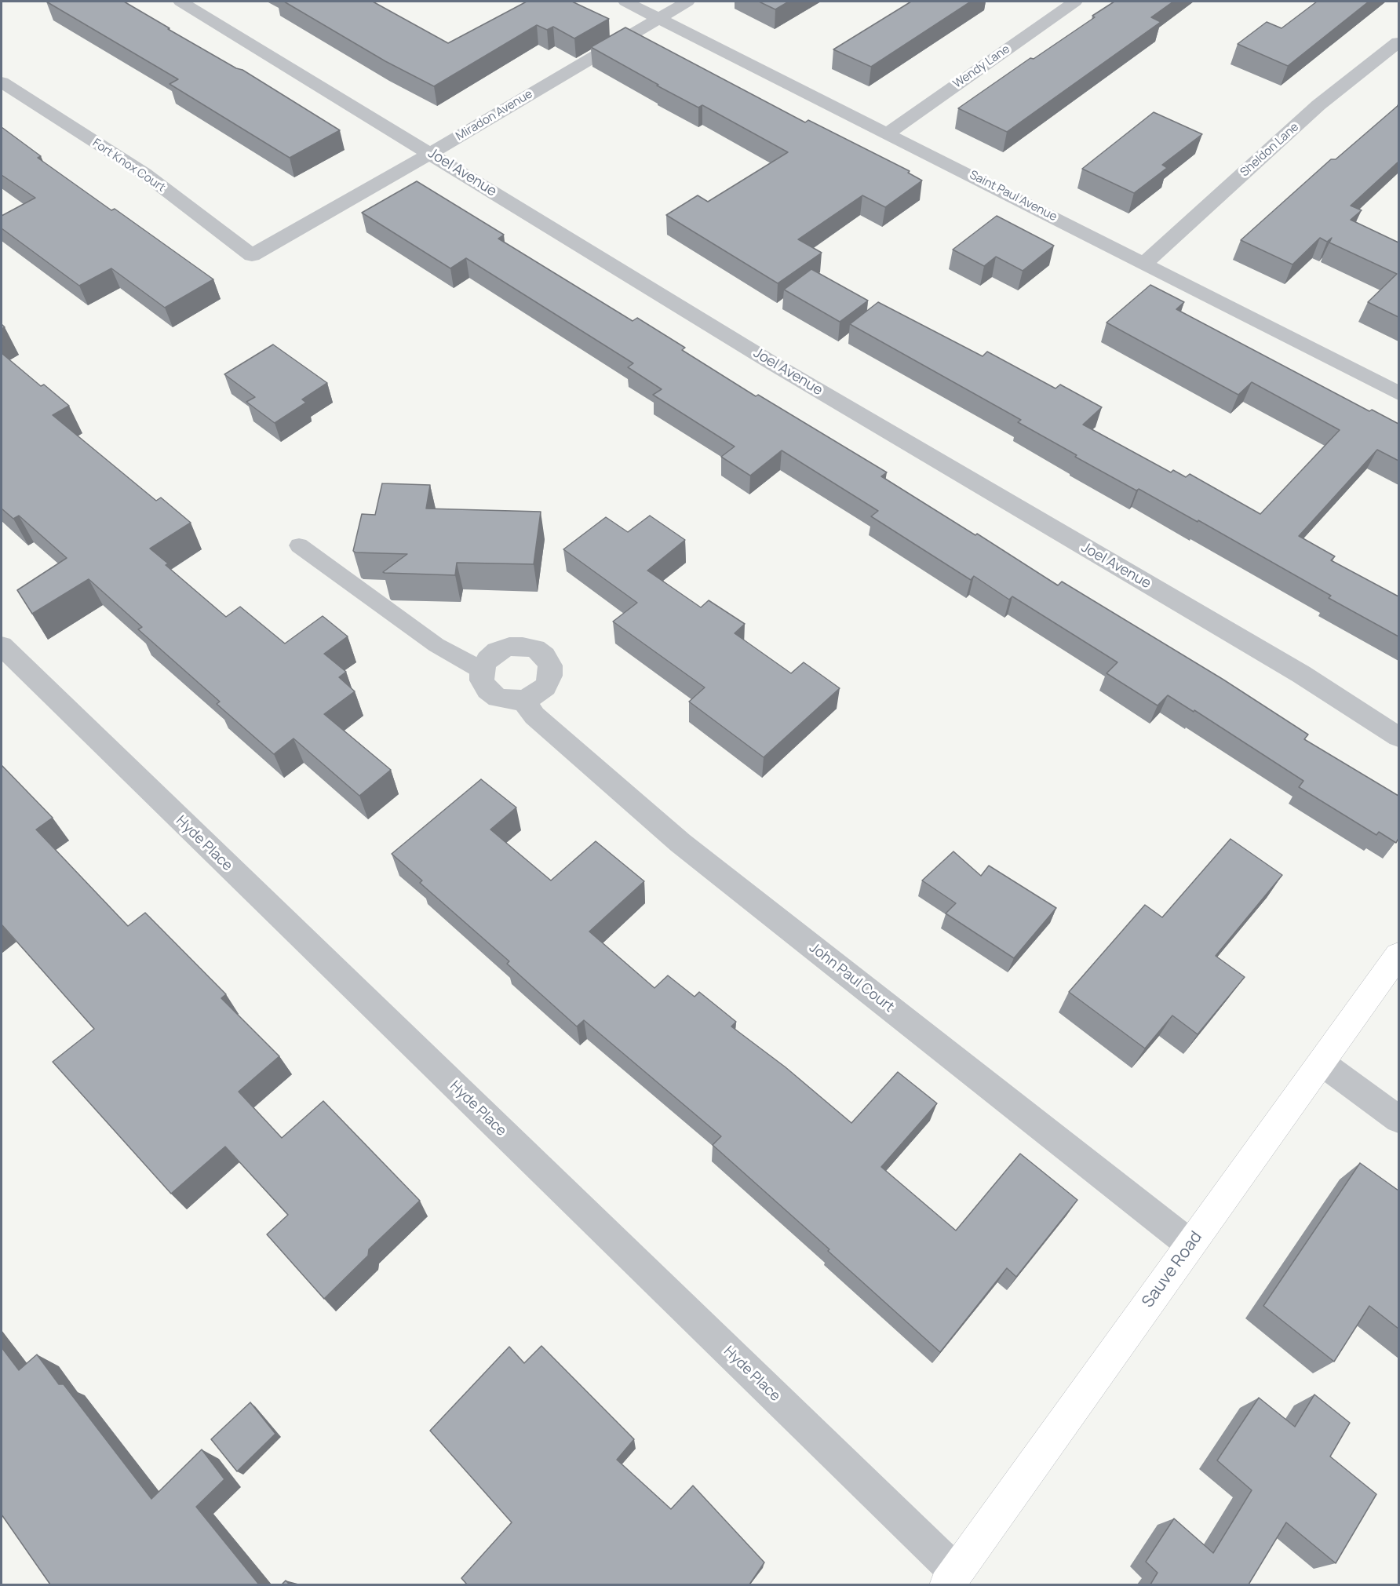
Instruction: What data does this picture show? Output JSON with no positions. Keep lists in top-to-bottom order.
{
  "streets": {
    "street": [
      "Wendy Lane",
      "Miradon Avenue",
      "Sheldon Lane",
      "Fort Knox Court",
      "Joel Avenue",
      "Saint Paul Avenue",
      "Hyde Place",
      "John Paul Court",
      "Sauve Road"
    ]
  },
  "crossings": [
    ["Wendy Lane", "Saint Paul Avenue"],
    ["Miradon Avenue", "Fort Knox Court"],
    ["Miradon Avenue", "Joel Avenue"],
    ["Miradon Avenue", "Saint Paul Avenue"],
    ["Sheldon Lane", "Saint Paul Avenue"],
    ["Hyde Place", "Sauve Road"],
    ["John Paul Court", "Sauve Road"]
  ]
}
